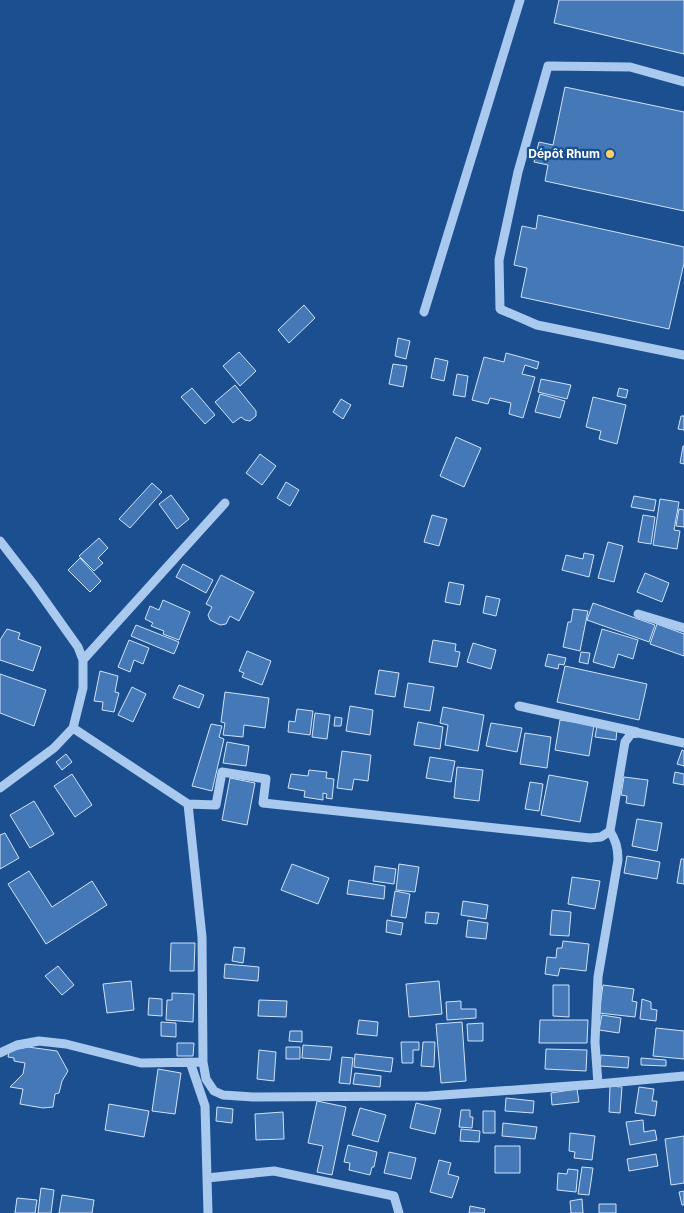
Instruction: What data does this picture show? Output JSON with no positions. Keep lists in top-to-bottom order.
{
  "places": ["Dépôt Rhum"]
}
